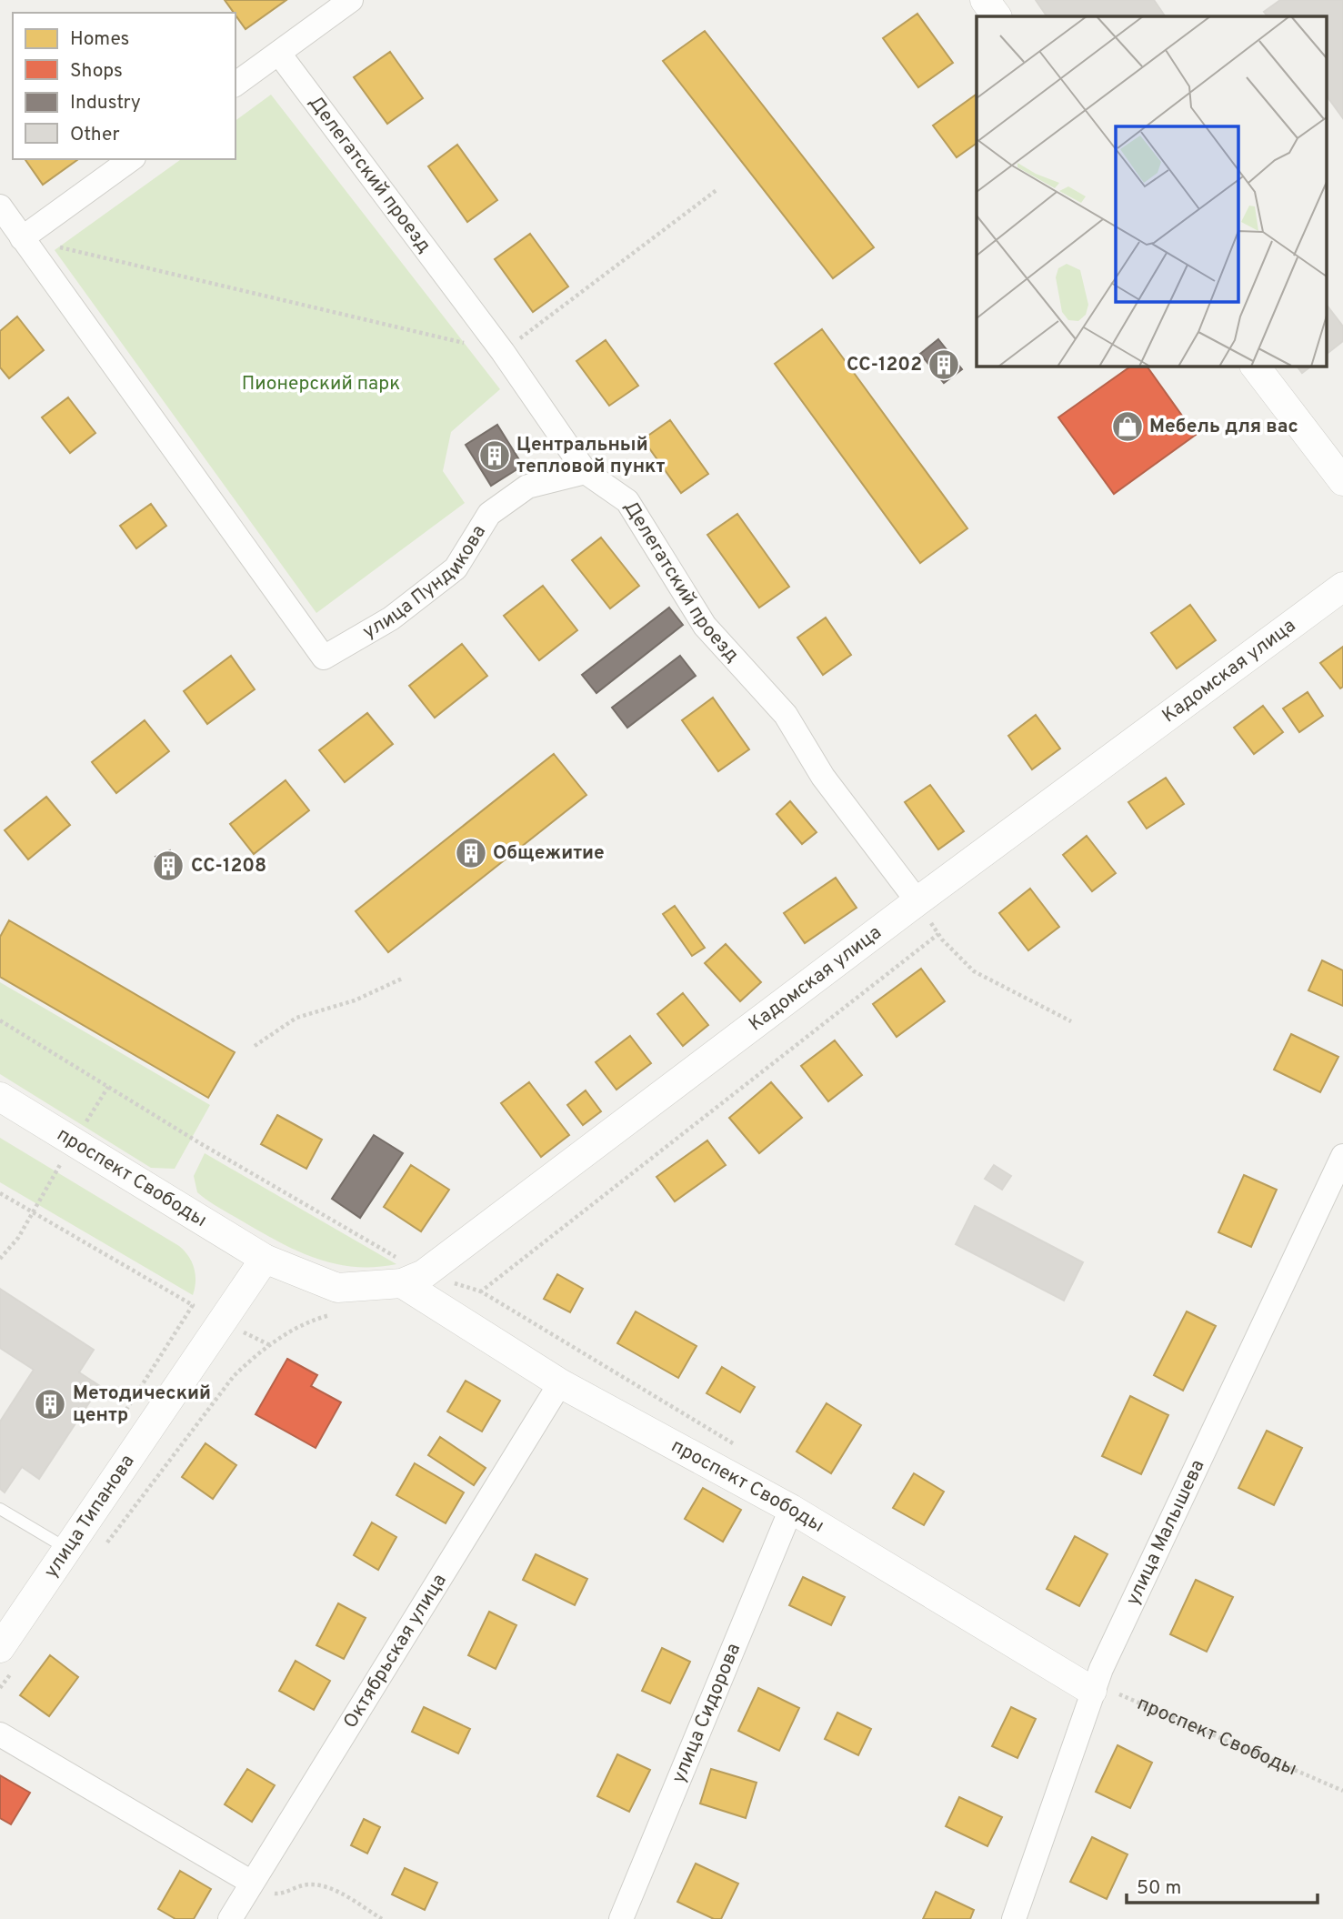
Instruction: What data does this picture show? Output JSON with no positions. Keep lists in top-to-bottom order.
{
  "streets": {
    "street": [
      "Делегатский проезд",
      "улица Пундикова",
      "Кадомская улица",
      "проспект Свободы",
      "улица Типанова",
      "улица Малышева",
      "Октябрьская улица",
      "улица Сидорова"
    ]
  },
  "crossings": [
    ["Делегатский проезд", "улица Пундикова"],
    ["Делегатский проезд", "Кадомская улица"],
    ["Кадомская улица", "проспект Свободы"],
    ["проспект Свободы", "улица Типанова"],
    ["проспект Свободы", "улица Малышева"],
    ["проспект Свободы", "Октябрьская улица"],
    ["проспект Свободы", "улица Сидорова"]
  ],
  "parks": ["Пионерский парк"],
  "places": {
    "building": [
      "СС-1202",
      "Центральный тепловой пункт",
      "Общежитие",
      "СС-1208",
      "Методический центр"
    ],
    "shop": ["Мебель для вас"]
  },
  "legend": [
    "Homes",
    "Shops",
    "Industry",
    "Other"
  ],
  "scale_bar": "50 m"
}
